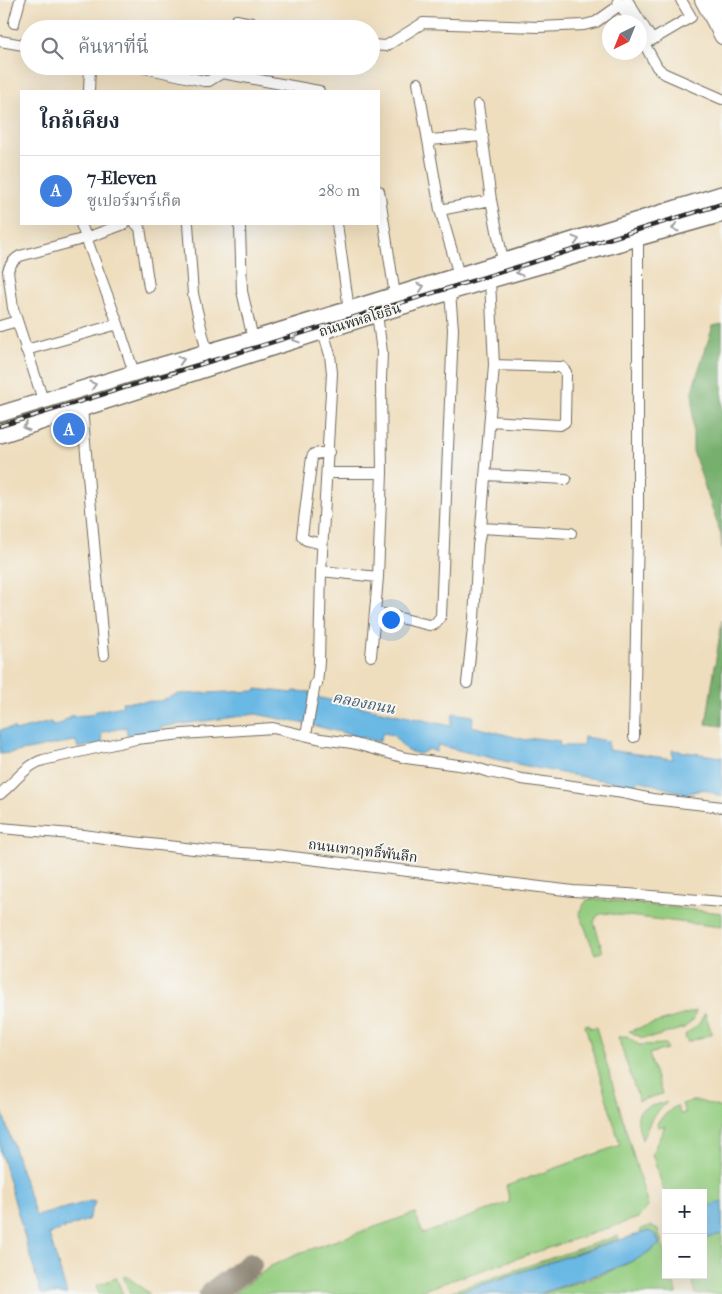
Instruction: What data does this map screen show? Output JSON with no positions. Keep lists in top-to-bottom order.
{
  "streets": {
    "main road": ["ถนนพหลโยธิน"],
    "street": ["ถนนเทวฤทธิ์พันลึก"]
  },
  "water": ["คลองถนน"],
  "north": "bottom left",
  "page": {
    "search": "ค้นหาที่นี่",
    "heading": "ใกล้เคียง",
    "list": [
      {
        "mark": "A",
        "name": "7-Eleven",
        "note": "ซูเปอร์มาร์เก็ต",
        "value": "280 m"
      }
    ],
    "pins": "A",
    "map_buttons": ["+", "−"]
  }
}
